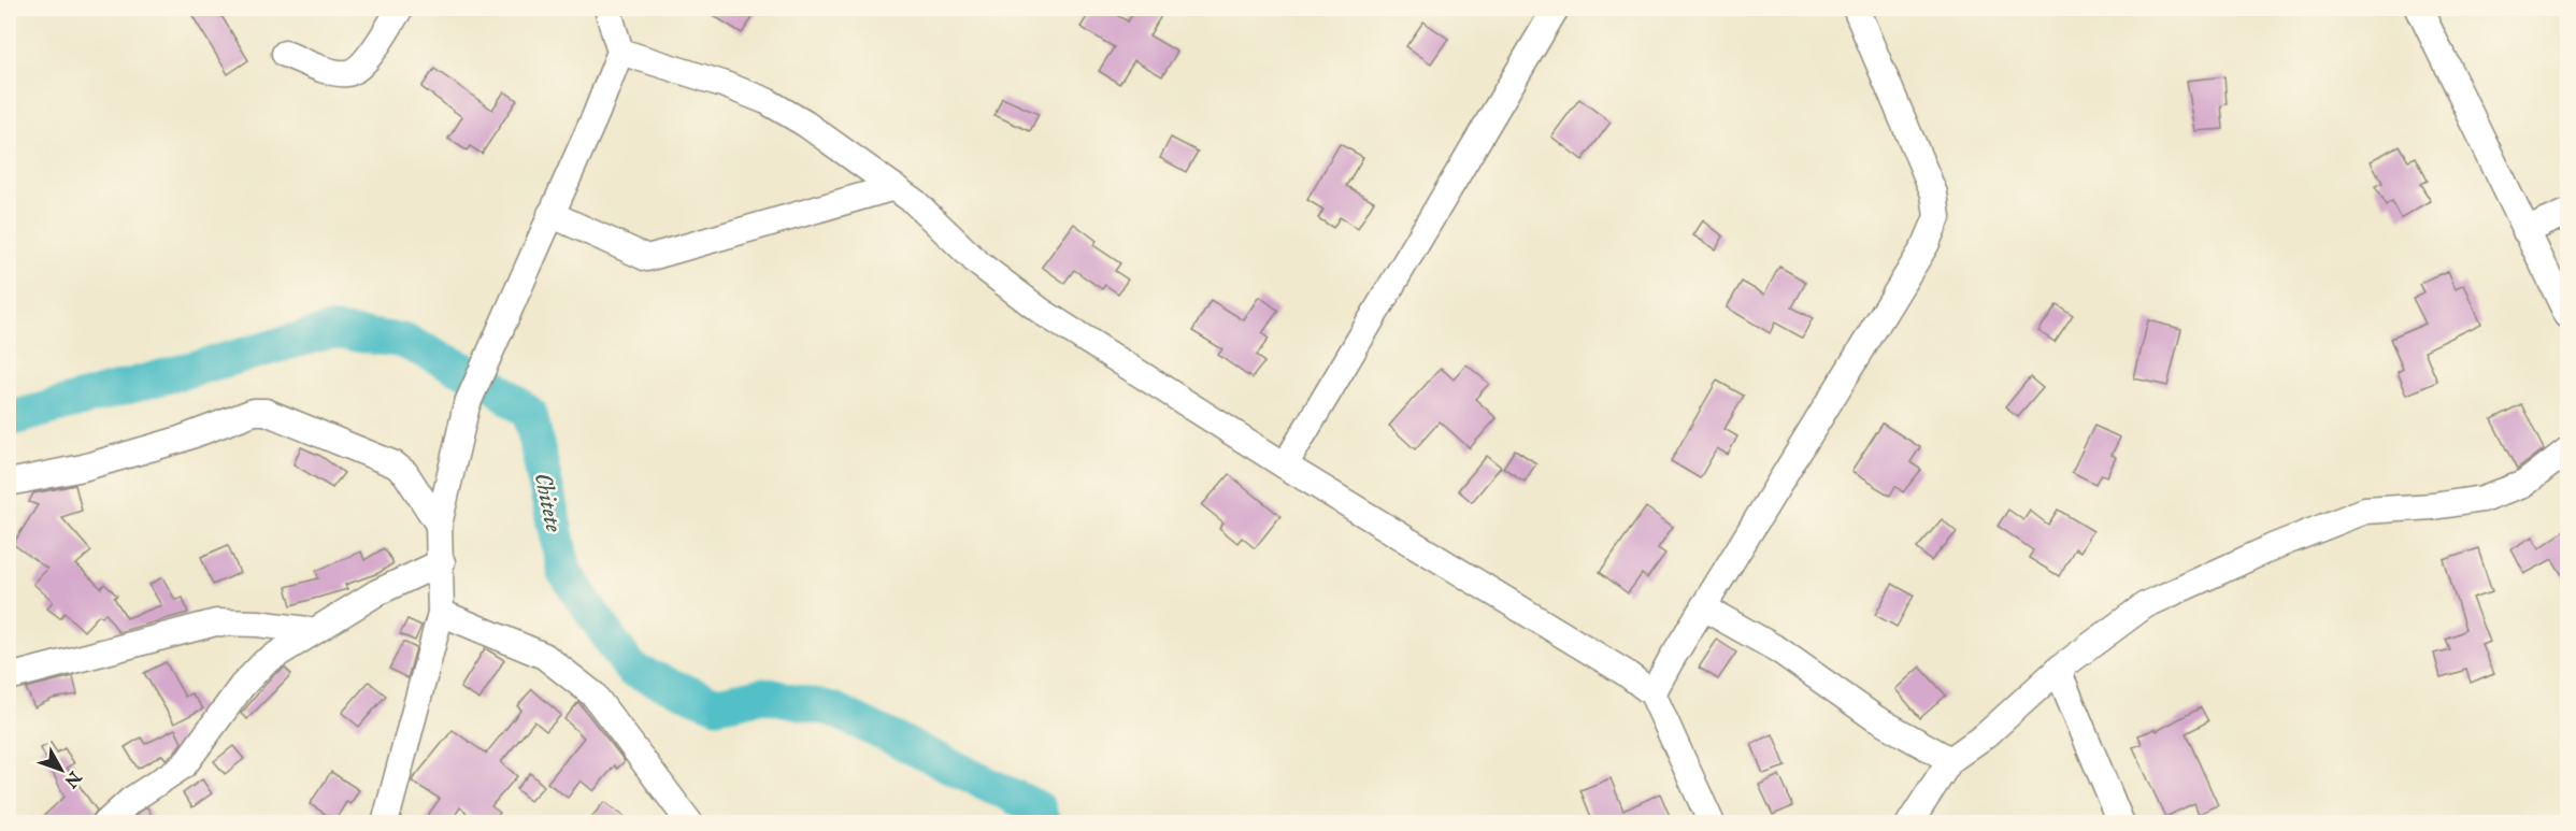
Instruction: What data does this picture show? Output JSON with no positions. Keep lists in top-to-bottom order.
{
  "water": ["Chitete"],
  "north": "bottom right"
}
